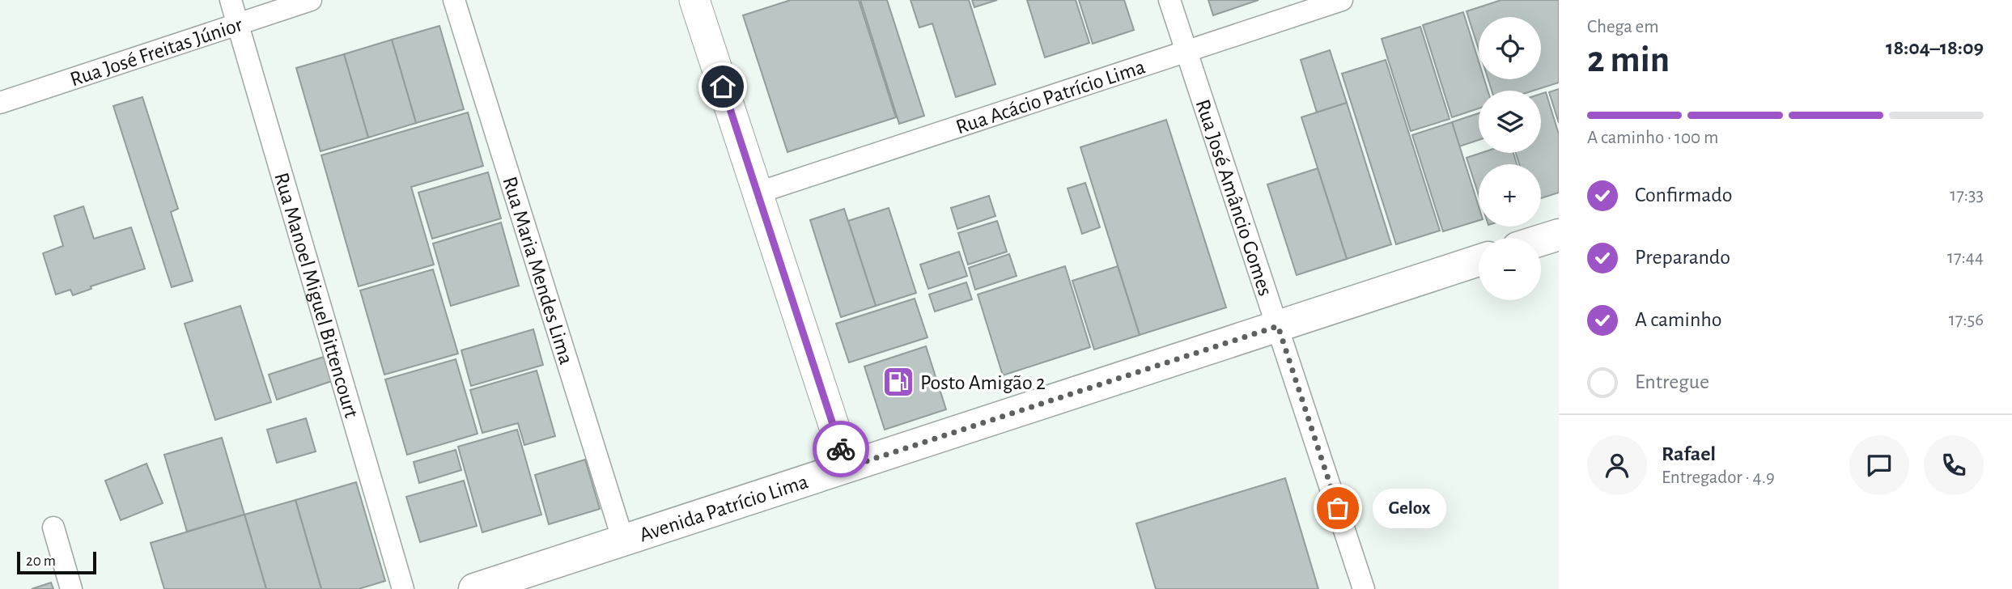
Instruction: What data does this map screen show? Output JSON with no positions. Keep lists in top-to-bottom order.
{
  "streets": {
    "main road": ["Avenida Patrício Lima"],
    "street": [
      "Rua José Freitas Júnior",
      "Rua Acácio Patrício Lima",
      "Rua José Amâncio Gomes",
      "Rua Maria Mendes Lima",
      "Rua Manoel Miguel Bittencourt"
    ]
  },
  "crossings": [
    ["Rua José Freitas Júnior", "Rua Manoel Miguel Bittencourt"],
    ["Rua Acácio Patrício Lima", "Rua José Amâncio Gomes"],
    ["Rua José Amâncio Gomes", "Avenida Patrício Lima"],
    ["Rua Maria Mendes Lima", "Avenida Patrício Lima"]
  ],
  "places": {
    "fuel station": ["Posto Amigão 2"],
    "other": ["Gelox"]
  },
  "scale_bar": "20 m",
  "page": {
    "heading": ["2 min", "Chega em", "18:04–18:09"],
    "panel": ["Rafael", "Entregador · 4.9"],
    "map_buttons": ["+", "−"],
    "bar": "A caminho · 100 m",
    "list": [
      ["Confirmado", "17:33"],
      ["Preparando", "17:44"],
      ["A caminho", "17:56"],
      "Entregue"
    ],
    "bubble": "Gelox",
    "scale": "20 m"
  }
}
